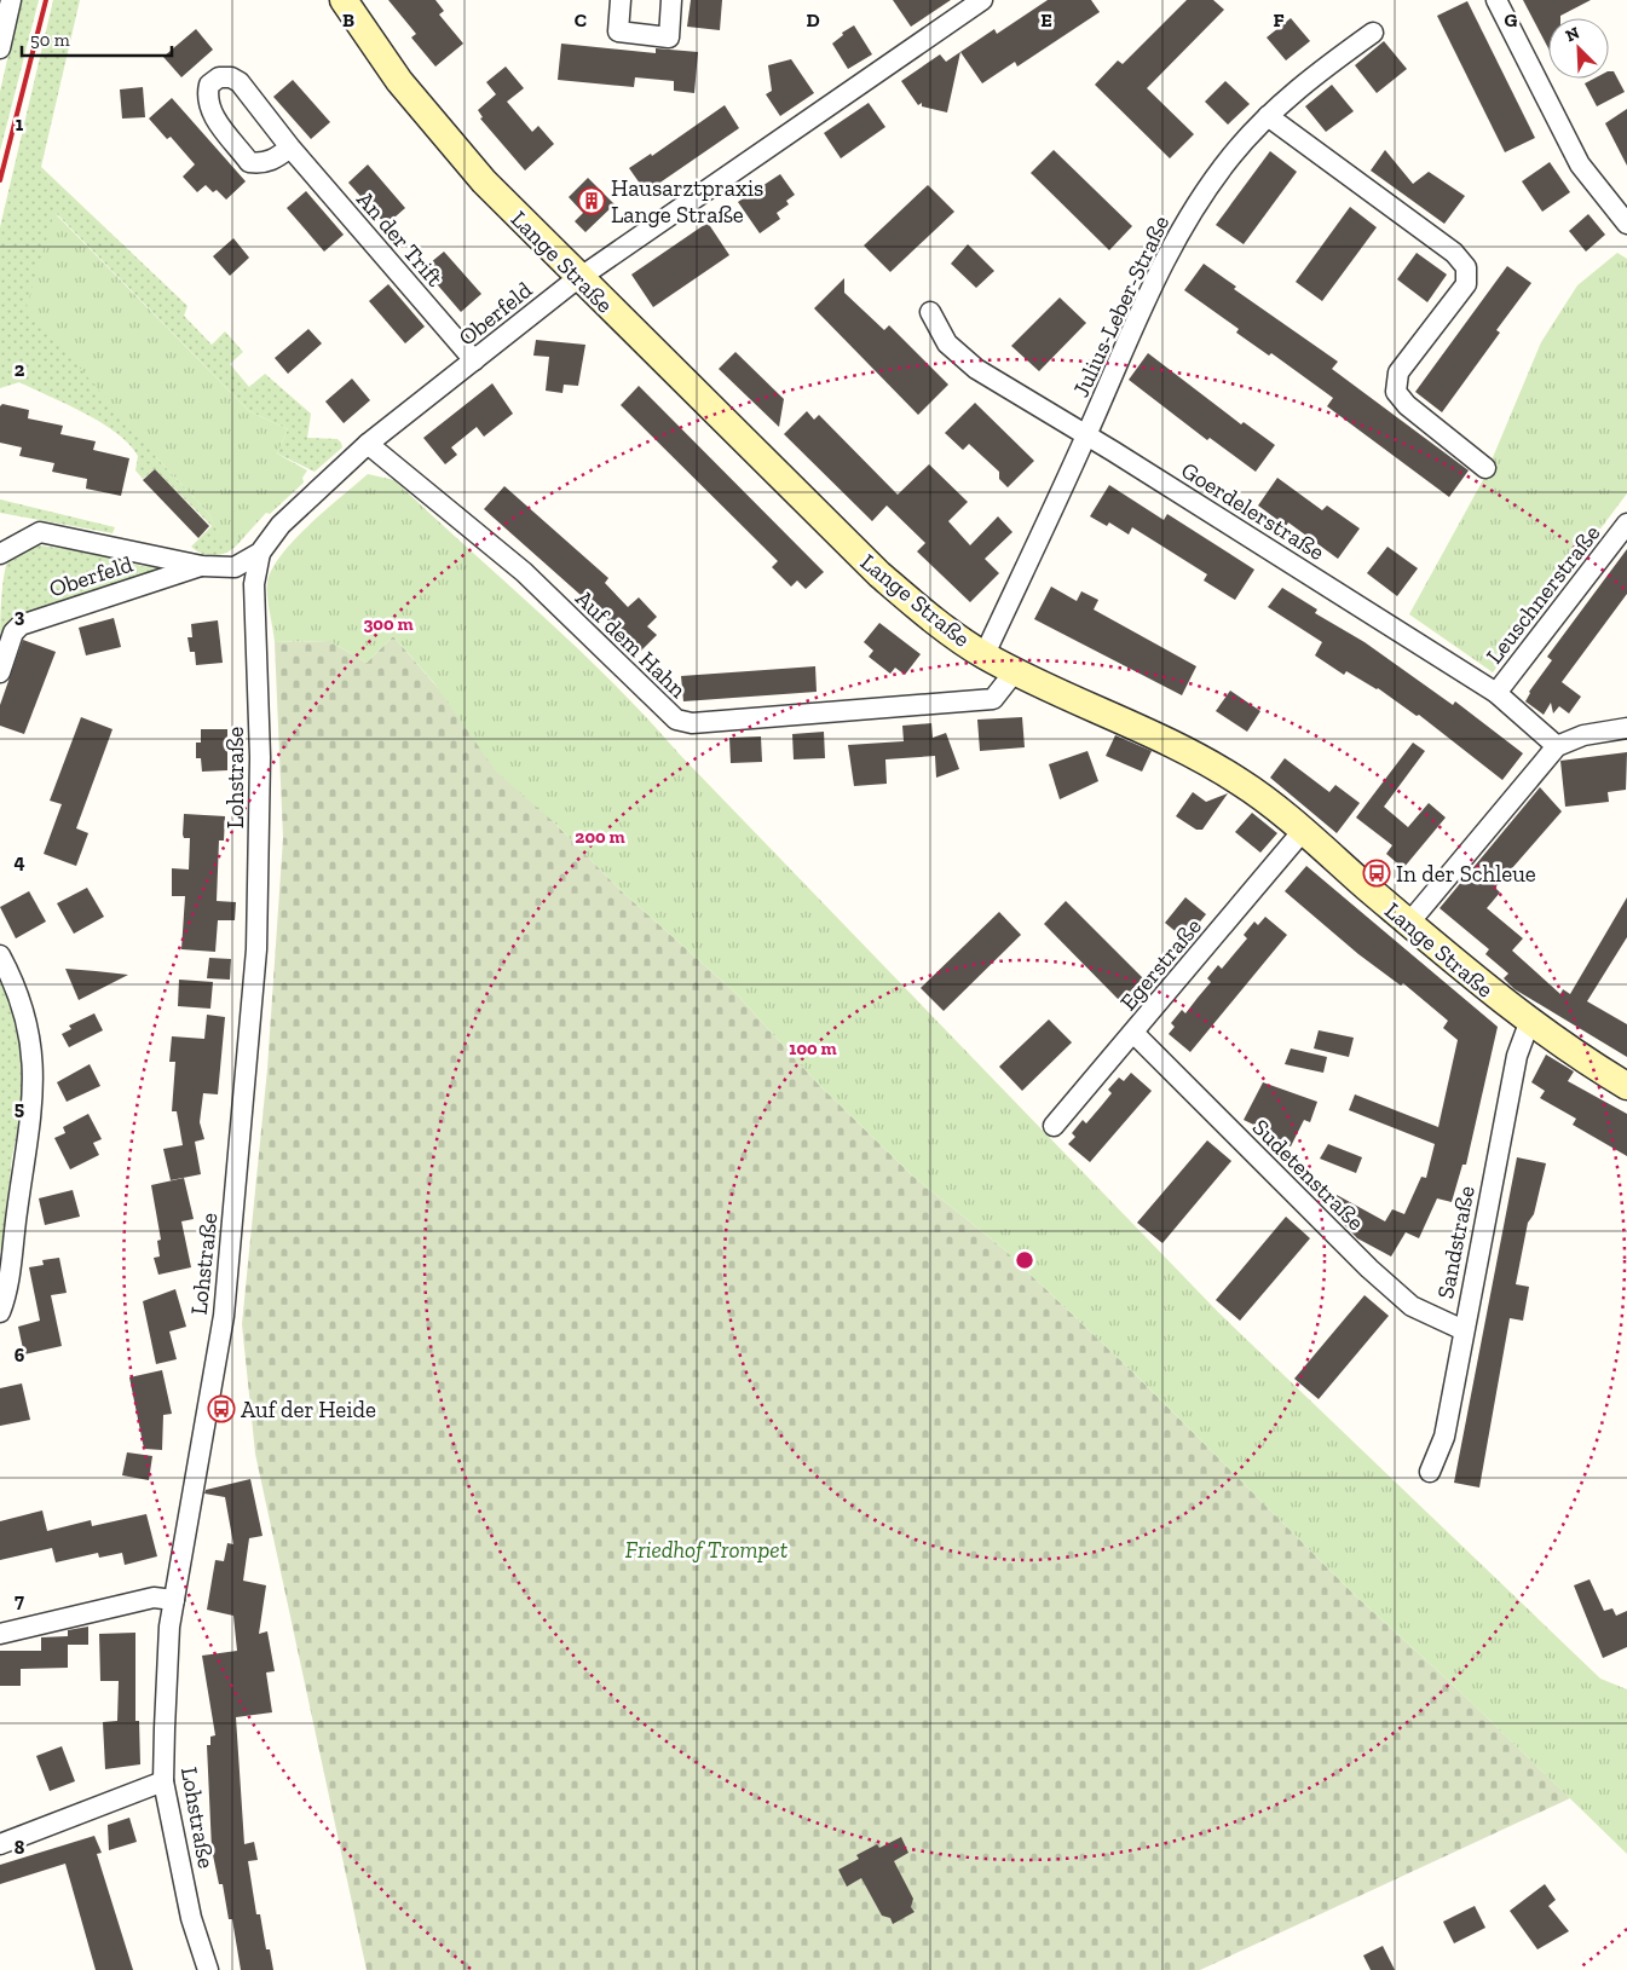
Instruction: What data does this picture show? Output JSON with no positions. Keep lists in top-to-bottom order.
{
  "streets": {
    "street": [
      "An der Trift",
      "Lange Straße",
      "Julius-Leber-Straße",
      "Oberfeld",
      "Goerdelerstraße",
      "Leuschnerstraße",
      "Auf dem Hahn",
      "Lohstraße",
      "Egerstraße",
      "Sudetenstraße",
      "Sandstraße"
    ]
  },
  "crossings": [
    ["An der Trift", "Oberfeld"],
    ["Lange Straße", "Julius-Leber-Straße"],
    ["Lange Straße", "Oberfeld"],
    ["Lange Straße", "Auf dem Hahn"],
    ["Lange Straße", "Egerstraße"],
    ["Lange Straße", "Sandstraße"],
    ["Julius-Leber-Straße", "Goerdelerstraße"],
    ["Oberfeld", "Auf dem Hahn"],
    ["Oberfeld", "Lohstraße"],
    ["Goerdelerstraße", "Leuschnerstraße"],
    ["Egerstraße", "Sudetenstraße"],
    ["Sudetenstraße", "Sandstraße"]
  ],
  "parks": ["Friedhof Trompet"],
  "places": {
    "building": ["Hausarztpraxis Lange Straße"],
    "bus stop": ["In der Schleue", "Auf der Heide"]
  },
  "scale_bar": "50 m",
  "north": "top left",
  "grid": {
    "columns": [
      "B",
      "C",
      "D",
      "E",
      "F",
      "G"
    ],
    "rows": [
      "1",
      "2",
      "3",
      "4",
      "5",
      "6",
      "7",
      "8"
    ]
  },
  "rings": ["300 m", "200 m", "100 m"]
}
